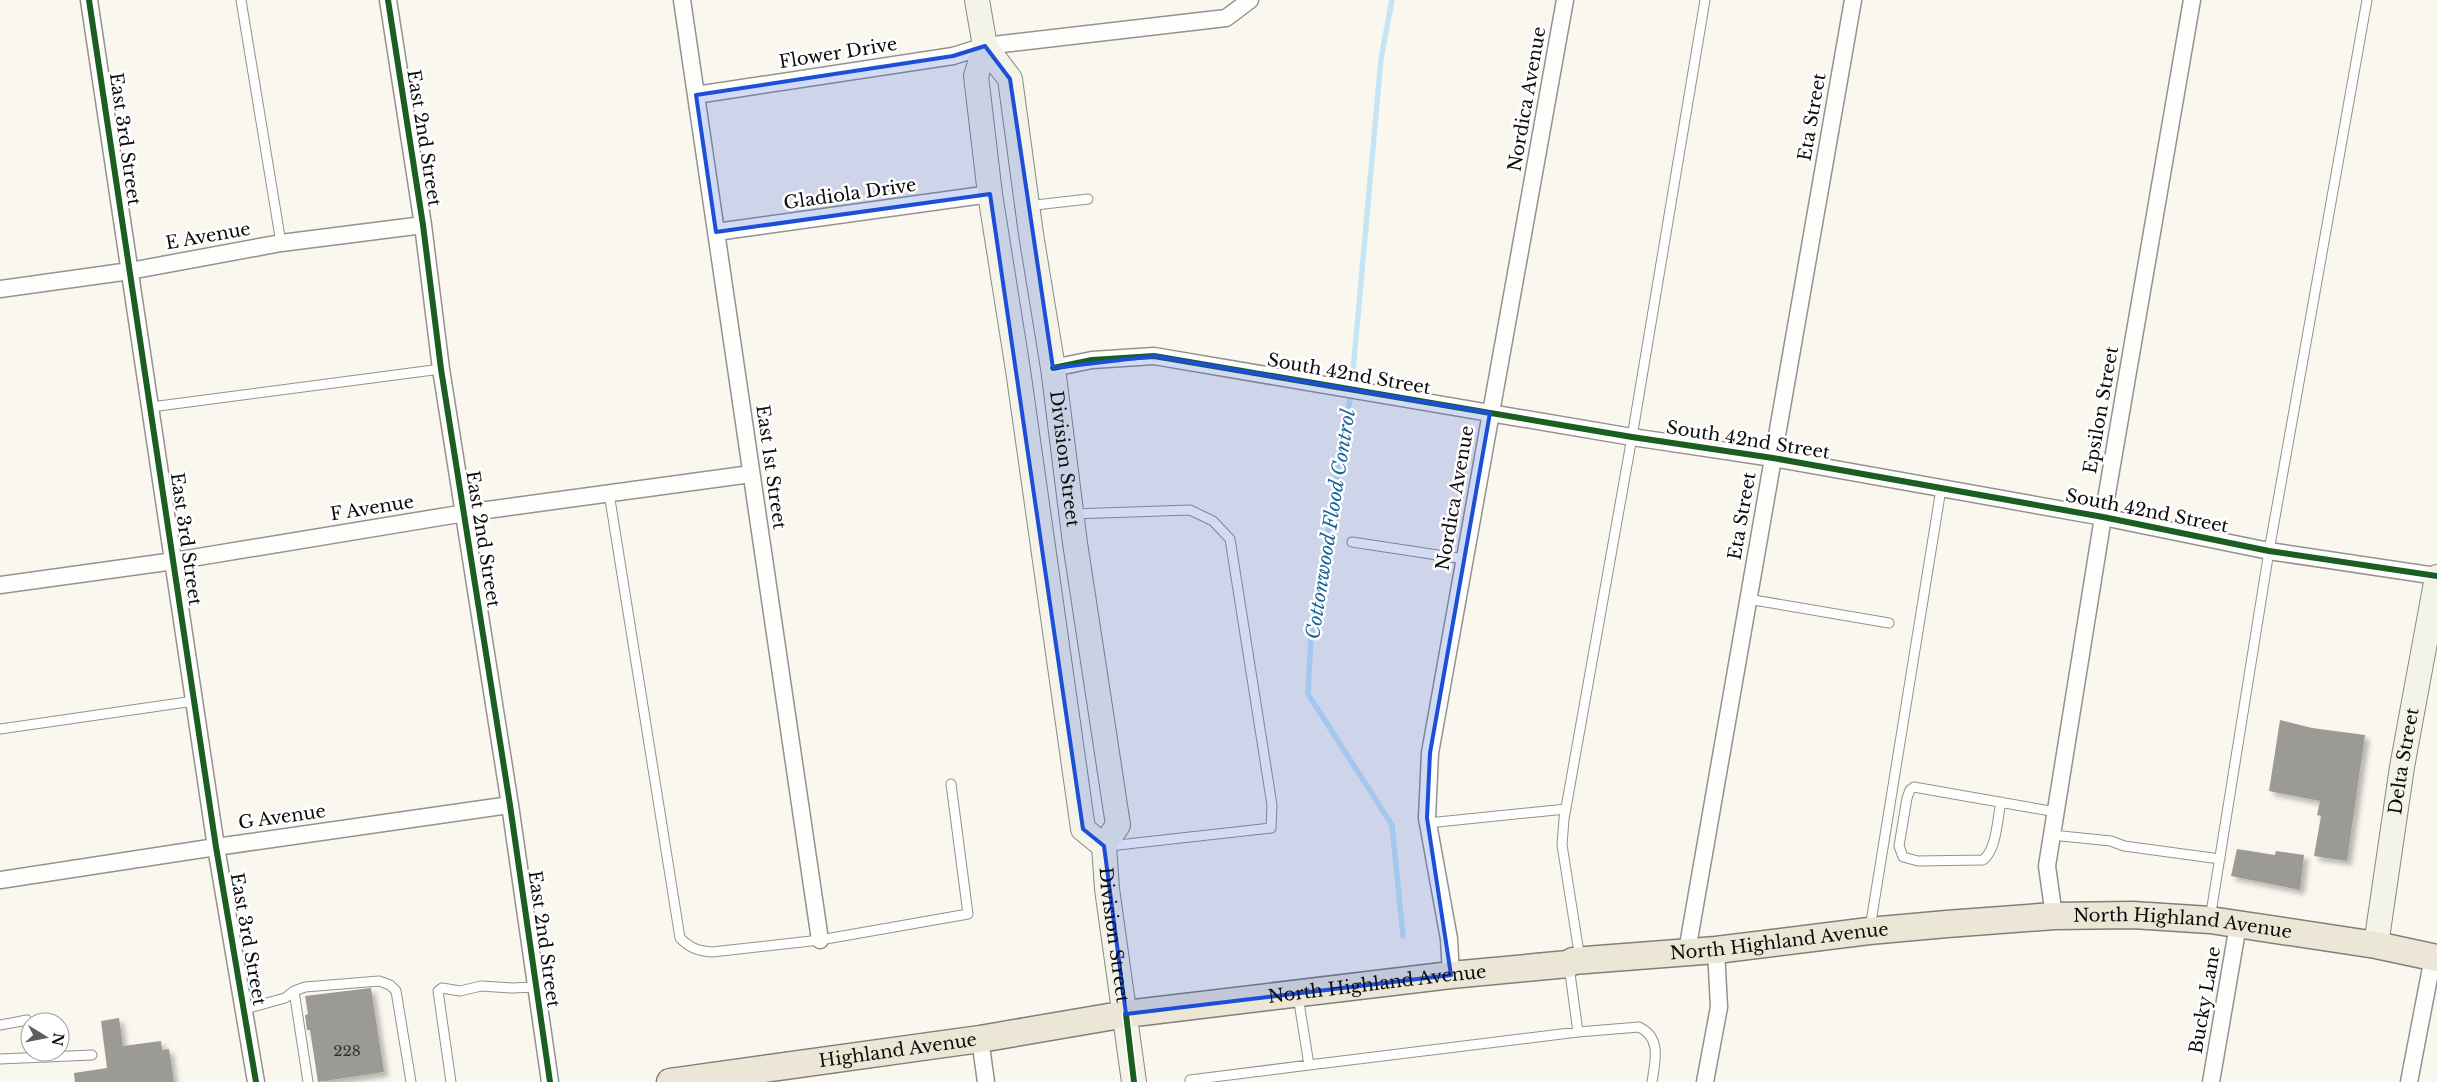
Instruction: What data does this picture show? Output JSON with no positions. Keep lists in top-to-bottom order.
{
  "streets": {
    "main road": [
      "Division Street",
      "Delta Street",
      "North Highland Avenue",
      "Highland Avenue"
    ],
    "street": [
      "Flower Drive",
      "Nordica Avenue",
      "Eta Street",
      "East 2nd Street",
      "East 3rd Street",
      "Gladiola Drive",
      "E Avenue",
      "South 42nd Street",
      "Epsilon Street",
      "East 1st Street",
      "F Avenue",
      "G Avenue",
      "Bucky Lane"
    ]
  },
  "crossings": [
    ["Flower Drive", "Division Street"],
    ["Flower Drive", "East 1st Street"],
    ["Nordica Avenue", "South 42nd Street"],
    ["Nordica Avenue", "North Highland Avenue"],
    ["Eta Street", "South 42nd Street"],
    ["Eta Street", "North Highland Avenue"],
    ["East 2nd Street", "E Avenue"],
    ["East 2nd Street", "F Avenue"],
    ["East 2nd Street", "G Avenue"],
    ["East 3rd Street", "E Avenue"],
    ["East 3rd Street", "F Avenue"],
    ["East 3rd Street", "G Avenue"],
    ["Gladiola Drive", "Division Street"],
    ["Gladiola Drive", "East 1st Street"],
    ["South 42nd Street", "Epsilon Street"],
    ["South 42nd Street", "Division Street"],
    ["South 42nd Street", "Delta Street"],
    ["Epsilon Street", "North Highland Avenue"],
    ["Division Street", "North Highland Avenue"],
    ["Division Street", "Highland Avenue"],
    ["East 1st Street", "F Avenue"],
    ["Delta Street", "North Highland Avenue"],
    ["North Highland Avenue", "Bucky Lane"],
    ["North Highland Avenue", "Highland Avenue"]
  ],
  "water": ["Cottonwood Flood Control"],
  "house_numbers": ["228"],
  "north": "right"
}
